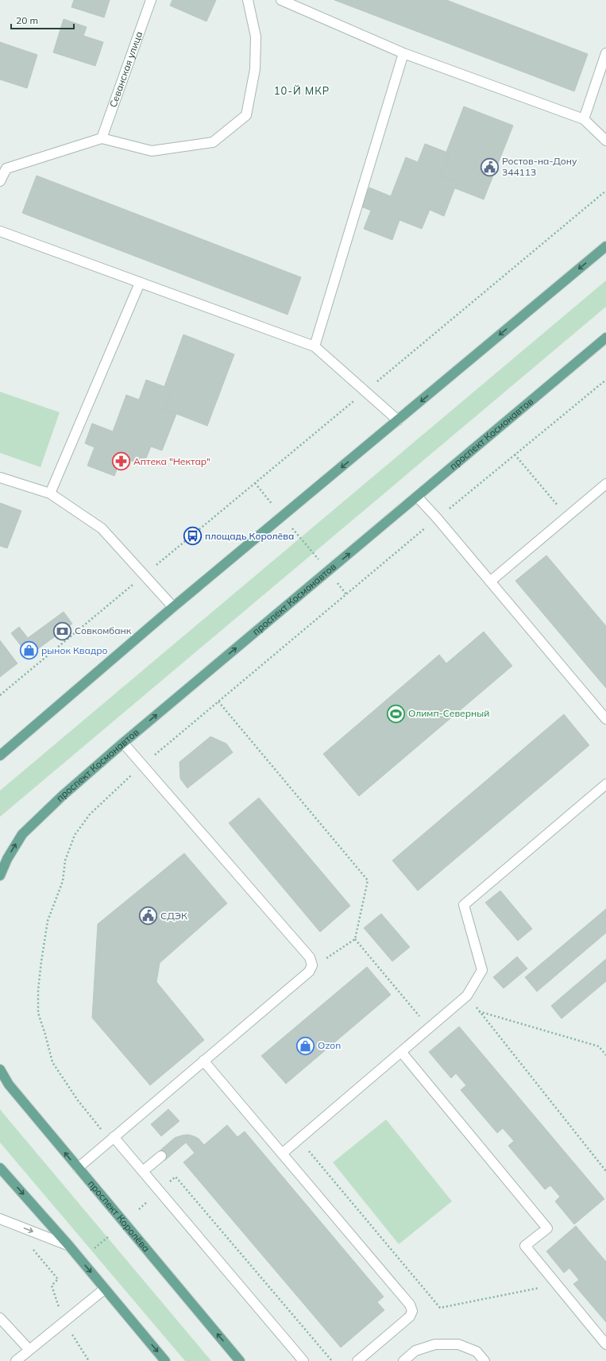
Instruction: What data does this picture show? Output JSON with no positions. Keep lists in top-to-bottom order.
{
  "streets": {
    "main road": ["проспект Космонавтов", "проспект Королёва"],
    "street": ["Севанская улица"]
  },
  "districts": ["10-Й МКР"],
  "places": {
    "public building": ["Ростов-на-Дону 344113", "СДЭК"],
    "pharmacy": ["Аптека \"Нектар\""],
    "bus stop": ["площадь Королёва"],
    "bank": ["Совкомбанк"],
    "shop": ["рынок Квадро", "Ozon"],
    "sports": ["Олимп-Северный"]
  },
  "scale_bar": "20 m"
}
